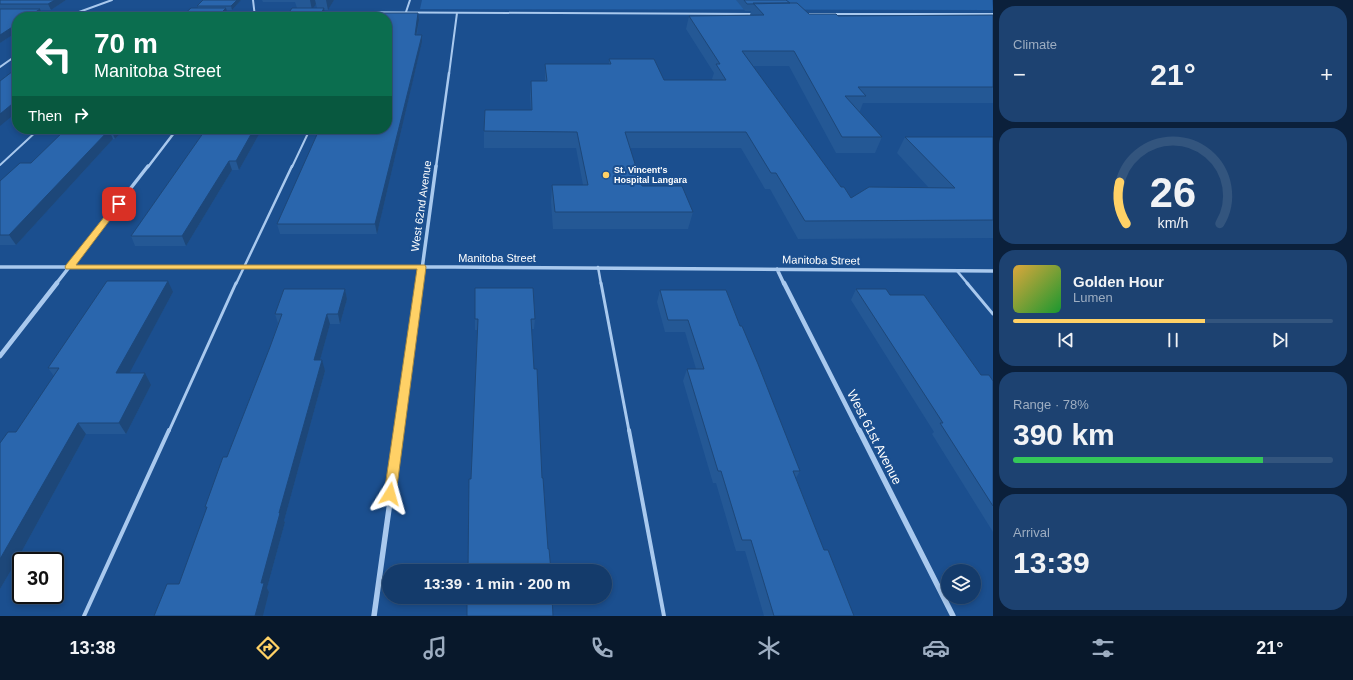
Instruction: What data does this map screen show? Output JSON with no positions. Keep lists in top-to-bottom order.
{
  "streets": {
    "street": ["West 62nd Avenue", "Manitoba Street", "West 61st Avenue"]
  },
  "crossings": [
    ["West 62nd Avenue", "Manitoba Street"],
    ["Manitoba Street", "West 61st Avenue"]
  ],
  "places": ["St. Vincent's Hospital Langara"],
  "page": {
    "tile": [
      "Climate",
      ["Range · 78%", "390 km"],
      ["Arrival", "13:39"]
    ],
    "turn": ["70 m", "Manitoba Street"],
    "heat": ["−", "21°", "+"],
    "then": "Then",
    "song": ["Golden Hour", "Lumen"],
    "limit": "30",
    "trip": "13:39 · 1 min · 200 m",
    "tabs": ["13:38", "21°"],
    "gauge": ["26", "km/h"]
  }
}
